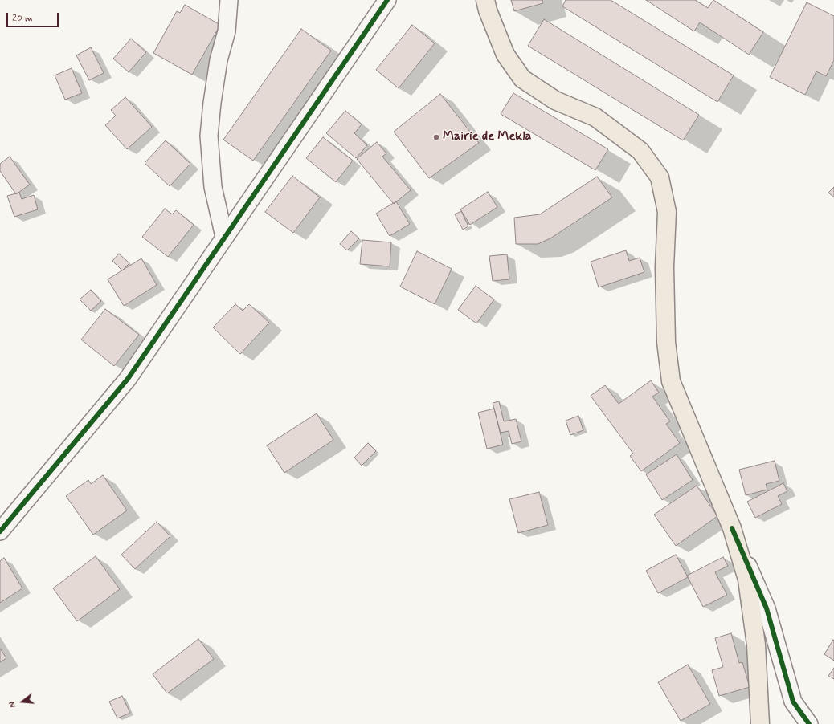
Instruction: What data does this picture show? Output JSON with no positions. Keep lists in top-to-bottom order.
{
  "places": ["Mairie de Mekla"],
  "scale_bar": "20 m",
  "north": "left"
}
